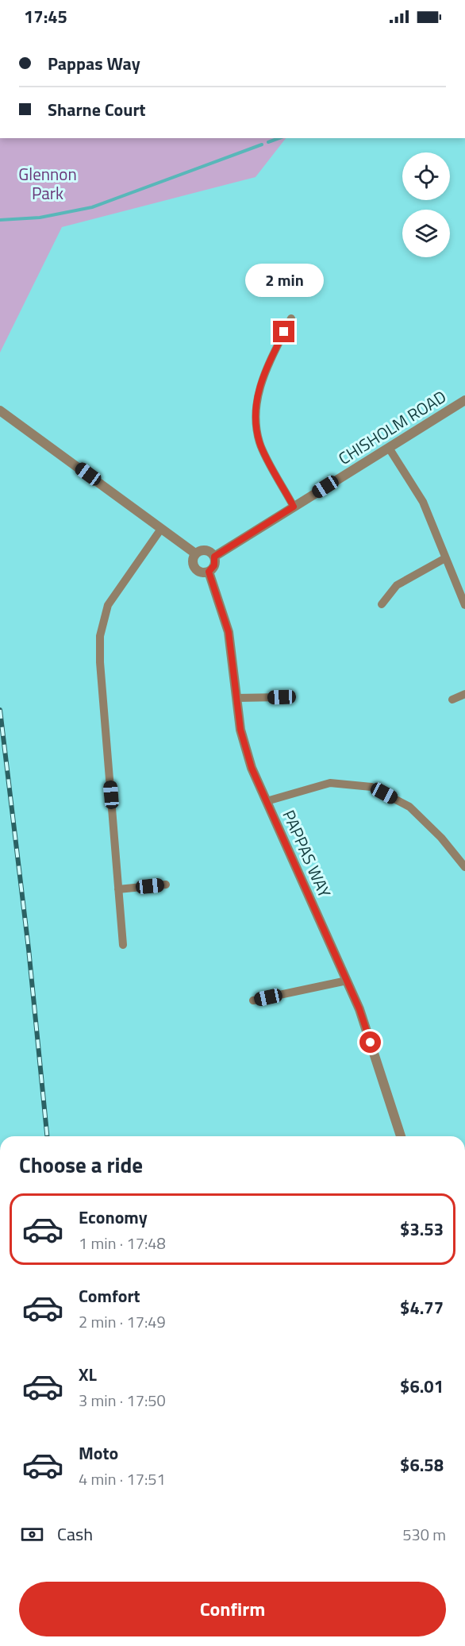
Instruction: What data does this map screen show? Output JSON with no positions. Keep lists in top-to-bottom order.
{
  "streets": {
    "street": ["CHISHOLM ROAD", "PAPPAS WAY"]
  },
  "crossings": [
    ["CHISHOLM ROAD", "PAPPAS WAY"]
  ],
  "parks": ["Glennon Park"],
  "page": {
    "status": "17:45",
    "banner": ["Pappas Way", "Sharne Court"],
    "bubble": "2 min",
    "heading": "Choose a ride",
    "list": [
      {
        "name": "Economy",
        "note": "1 min · 17:48",
        "value": "$3.53"
      },
      {
        "name": "Comfort",
        "note": "2 min · 17:49",
        "value": "$4.77"
      },
      {
        "name": "XL",
        "note": "3 min · 17:50",
        "value": "$6.01"
      },
      {
        "name": "Moto",
        "note": "4 min · 17:51",
        "value": "$6.58"
      }
    ],
    "pay": ["Cash", "530 m"],
    "buttons": "Confirm"
  }
}
